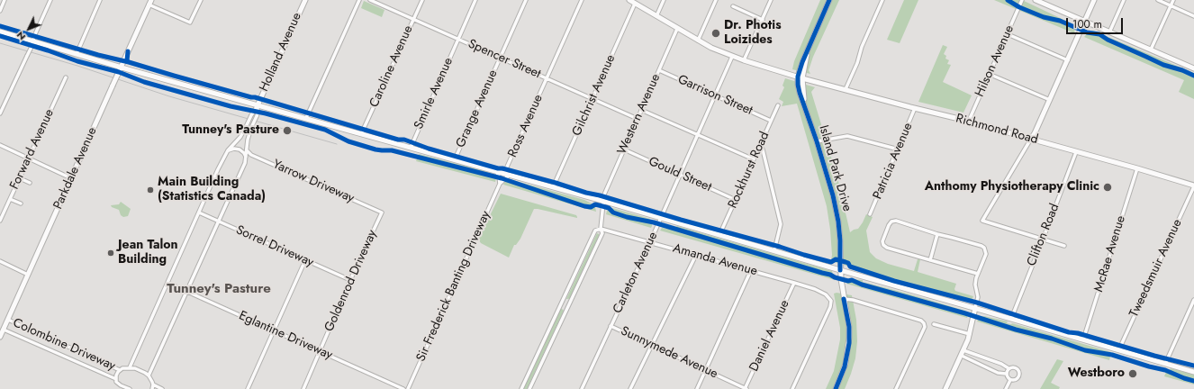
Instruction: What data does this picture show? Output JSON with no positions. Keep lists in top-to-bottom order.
{
  "streets": {
    "main road": [
      "Holland Avenue",
      "Richmond Road",
      "Parkdale Avenue",
      "Island Park Drive"
    ],
    "street": [
      "Spencer Street",
      "Hilson Avenue",
      "Caroline Avenue",
      "Smirle Avenue",
      "Gilchrist Avenue",
      "Garrison Street",
      "Grange Avenue",
      "Western Avenue",
      "Ross Avenue",
      "Forward Avenue",
      "Patricia Avenue",
      "Rockhurst Road",
      "Gould Street",
      "Yarrow Driveway",
      "Clifton Road",
      "Sorrel Driveway",
      "McRae Avenue",
      "Amanda Avenue",
      "Tweedsmuir Avenue",
      "Carleton Avenue",
      "Goldenrod Driveway",
      "Sir Frederick Banting Driveway",
      "Eglantine Driveway",
      "Daniel Avenue",
      "Colombine Driveway",
      "Sunnymede Avenue"
    ]
  },
  "crossings": [
    ["Spencer Street", "Caroline Avenue"],
    ["Spencer Street", "Smirle Avenue"],
    ["Spencer Street", "Gilchrist Avenue"],
    ["Spencer Street", "Grange Avenue"],
    ["Spencer Street", "Western Avenue"],
    ["Spencer Street", "Ross Avenue"],
    ["Hilson Avenue", "Richmond Road"],
    ["Gilchrist Avenue", "Richmond Road"],
    ["Garrison Street", "Western Avenue"],
    ["Garrison Street", "Rockhurst Road"],
    ["Garrison Street", "Carleton Avenue"],
    ["Western Avenue", "Richmond Road"],
    ["Western Avenue", "Gould Street"],
    ["Western Avenue", "Amanda Avenue"],
    ["Ross Avenue", "Sir Frederick Banting Driveway"],
    ["Richmond Road", "Patricia Avenue"],
    ["Richmond Road", "Island Park Drive"],
    ["Richmond Road", "Clifton Road"],
    ["Richmond Road", "McRae Avenue"],
    ["Richmond Road", "Tweedsmuir Avenue"],
    ["Richmond Road", "Carleton Avenue"],
    ["Parkdale Avenue", "Colombine Driveway"],
    ["Rockhurst Road", "Gould Street"],
    ["Gould Street", "Carleton Avenue"],
    ["Yarrow Driveway", "Goldenrod Driveway"],
    ["Sorrel Driveway", "Goldenrod Driveway"],
    ["Amanda Avenue", "Carleton Avenue"],
    ["Amanda Avenue", "Daniel Avenue"],
    ["Carleton Avenue", "Sunnymede Avenue"],
    ["Goldenrod Driveway", "Eglantine Driveway"],
    ["Daniel Avenue", "Sunnymede Avenue"]
  ],
  "districts": ["Tunney's Pasture"],
  "places": [
    "Dr. Photis Loizides",
    "Tunney's Pasture",
    "Anthomy Physiotherapy Clinic",
    "Main Building (Statistics Canada)",
    "Jean Talon Building",
    "Westboro"
  ],
  "scale_bar": "100 m",
  "north": "bottom left"
}
